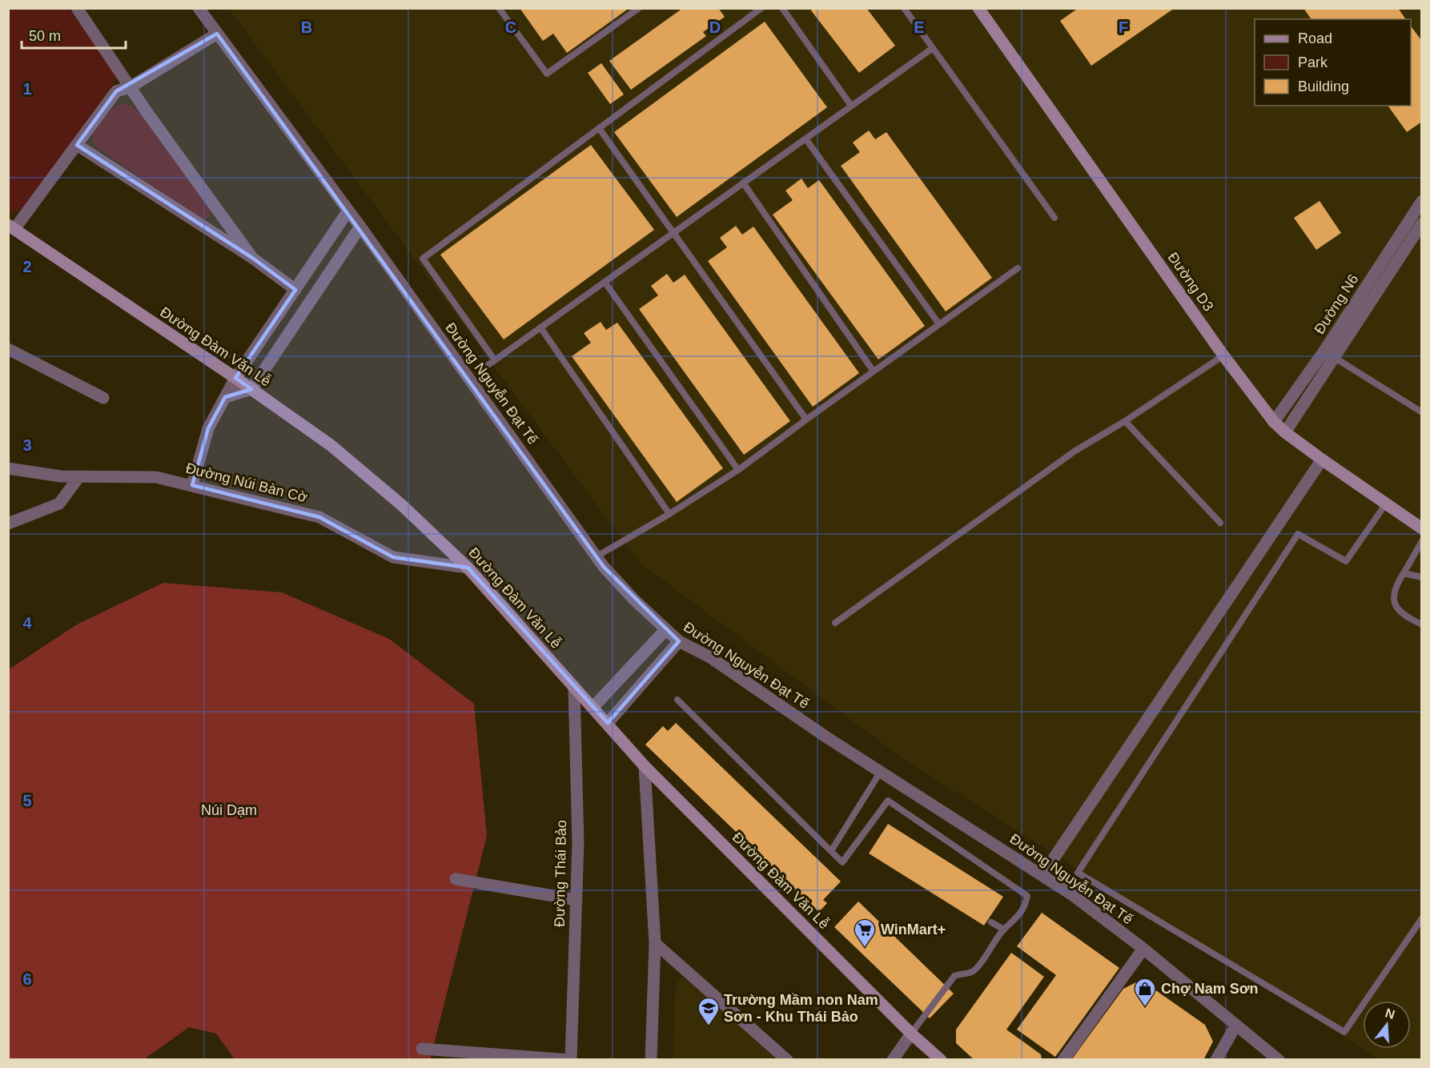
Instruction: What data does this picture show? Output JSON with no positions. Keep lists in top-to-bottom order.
{
  "streets": {
    "main road": ["Đường D3", "Đường Đàm Văn Lễ"],
    "street": [
      "Đường N6",
      "Đường Nguyễn Đạt Tế",
      "Đường Núi Bàn Cờ",
      "Đường Thái Bảo"
    ]
  },
  "crossings": [
    ["Đường D3", "Đường N6"],
    ["Đường Đàm Văn Lễ", "Đường Núi Bàn Cờ"],
    ["Đường Đàm Văn Lễ", "Đường Thái Bảo"]
  ],
  "parks": ["Núi Dạm"],
  "places": {
    "supermarket": ["WinMart+"],
    "shop": ["Chợ Nam Sơn"],
    "school or university": ["Trường Mầm non Nam Sơn - Khu Thái Bảo"]
  },
  "legend": ["Road", "Park", "Building"],
  "scale_bar": "50 m",
  "north": "top",
  "grid": {
    "columns": [
      "B",
      "C",
      "D",
      "E",
      "F"
    ],
    "rows": [
      "1",
      "2",
      "3",
      "4",
      "5",
      "6"
    ]
  }
}
